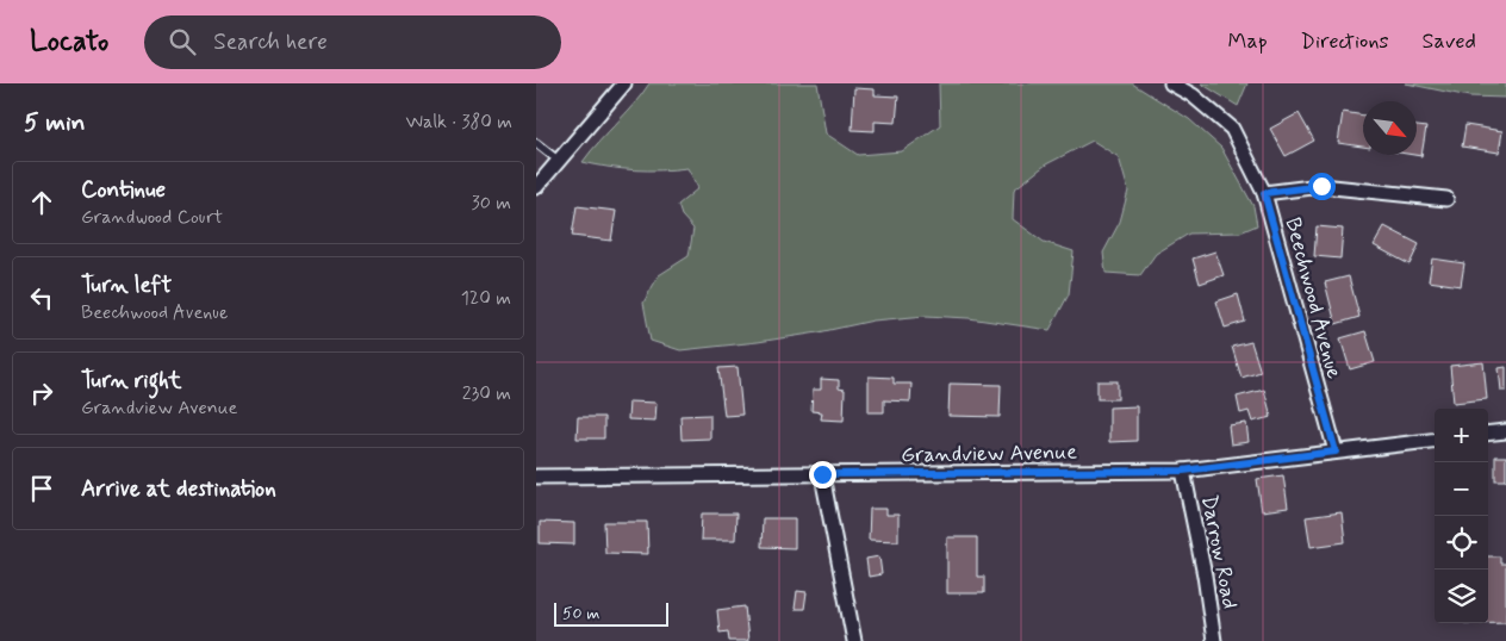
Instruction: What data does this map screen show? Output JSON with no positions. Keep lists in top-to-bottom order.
{
  "streets": {
    "street": ["Beechwood Avenue", "Grandview Avenue", "Darrow Road"]
  },
  "crossings": [
    ["Beechwood Avenue", "Grandview Avenue"],
    ["Grandview Avenue", "Darrow Road"]
  ],
  "scale_bar": "50 m",
  "north": "bottom right",
  "page": {
    "header": "Locato",
    "search": "Search here",
    "nav": ["Map", "Directions", "Saved"],
    "heading": ["5 min", "Walk · 380 m"],
    "list": [
      ["Continue", "Grandwood Court", "30 m"],
      ["Turn left", "Beechwood Avenue", "120 m"],
      ["Turn right", "Grandview Avenue", "230 m"],
      "Arrive at destination"
    ],
    "map_buttons": ["+", "−"],
    "scale": "50 m"
  }
}
